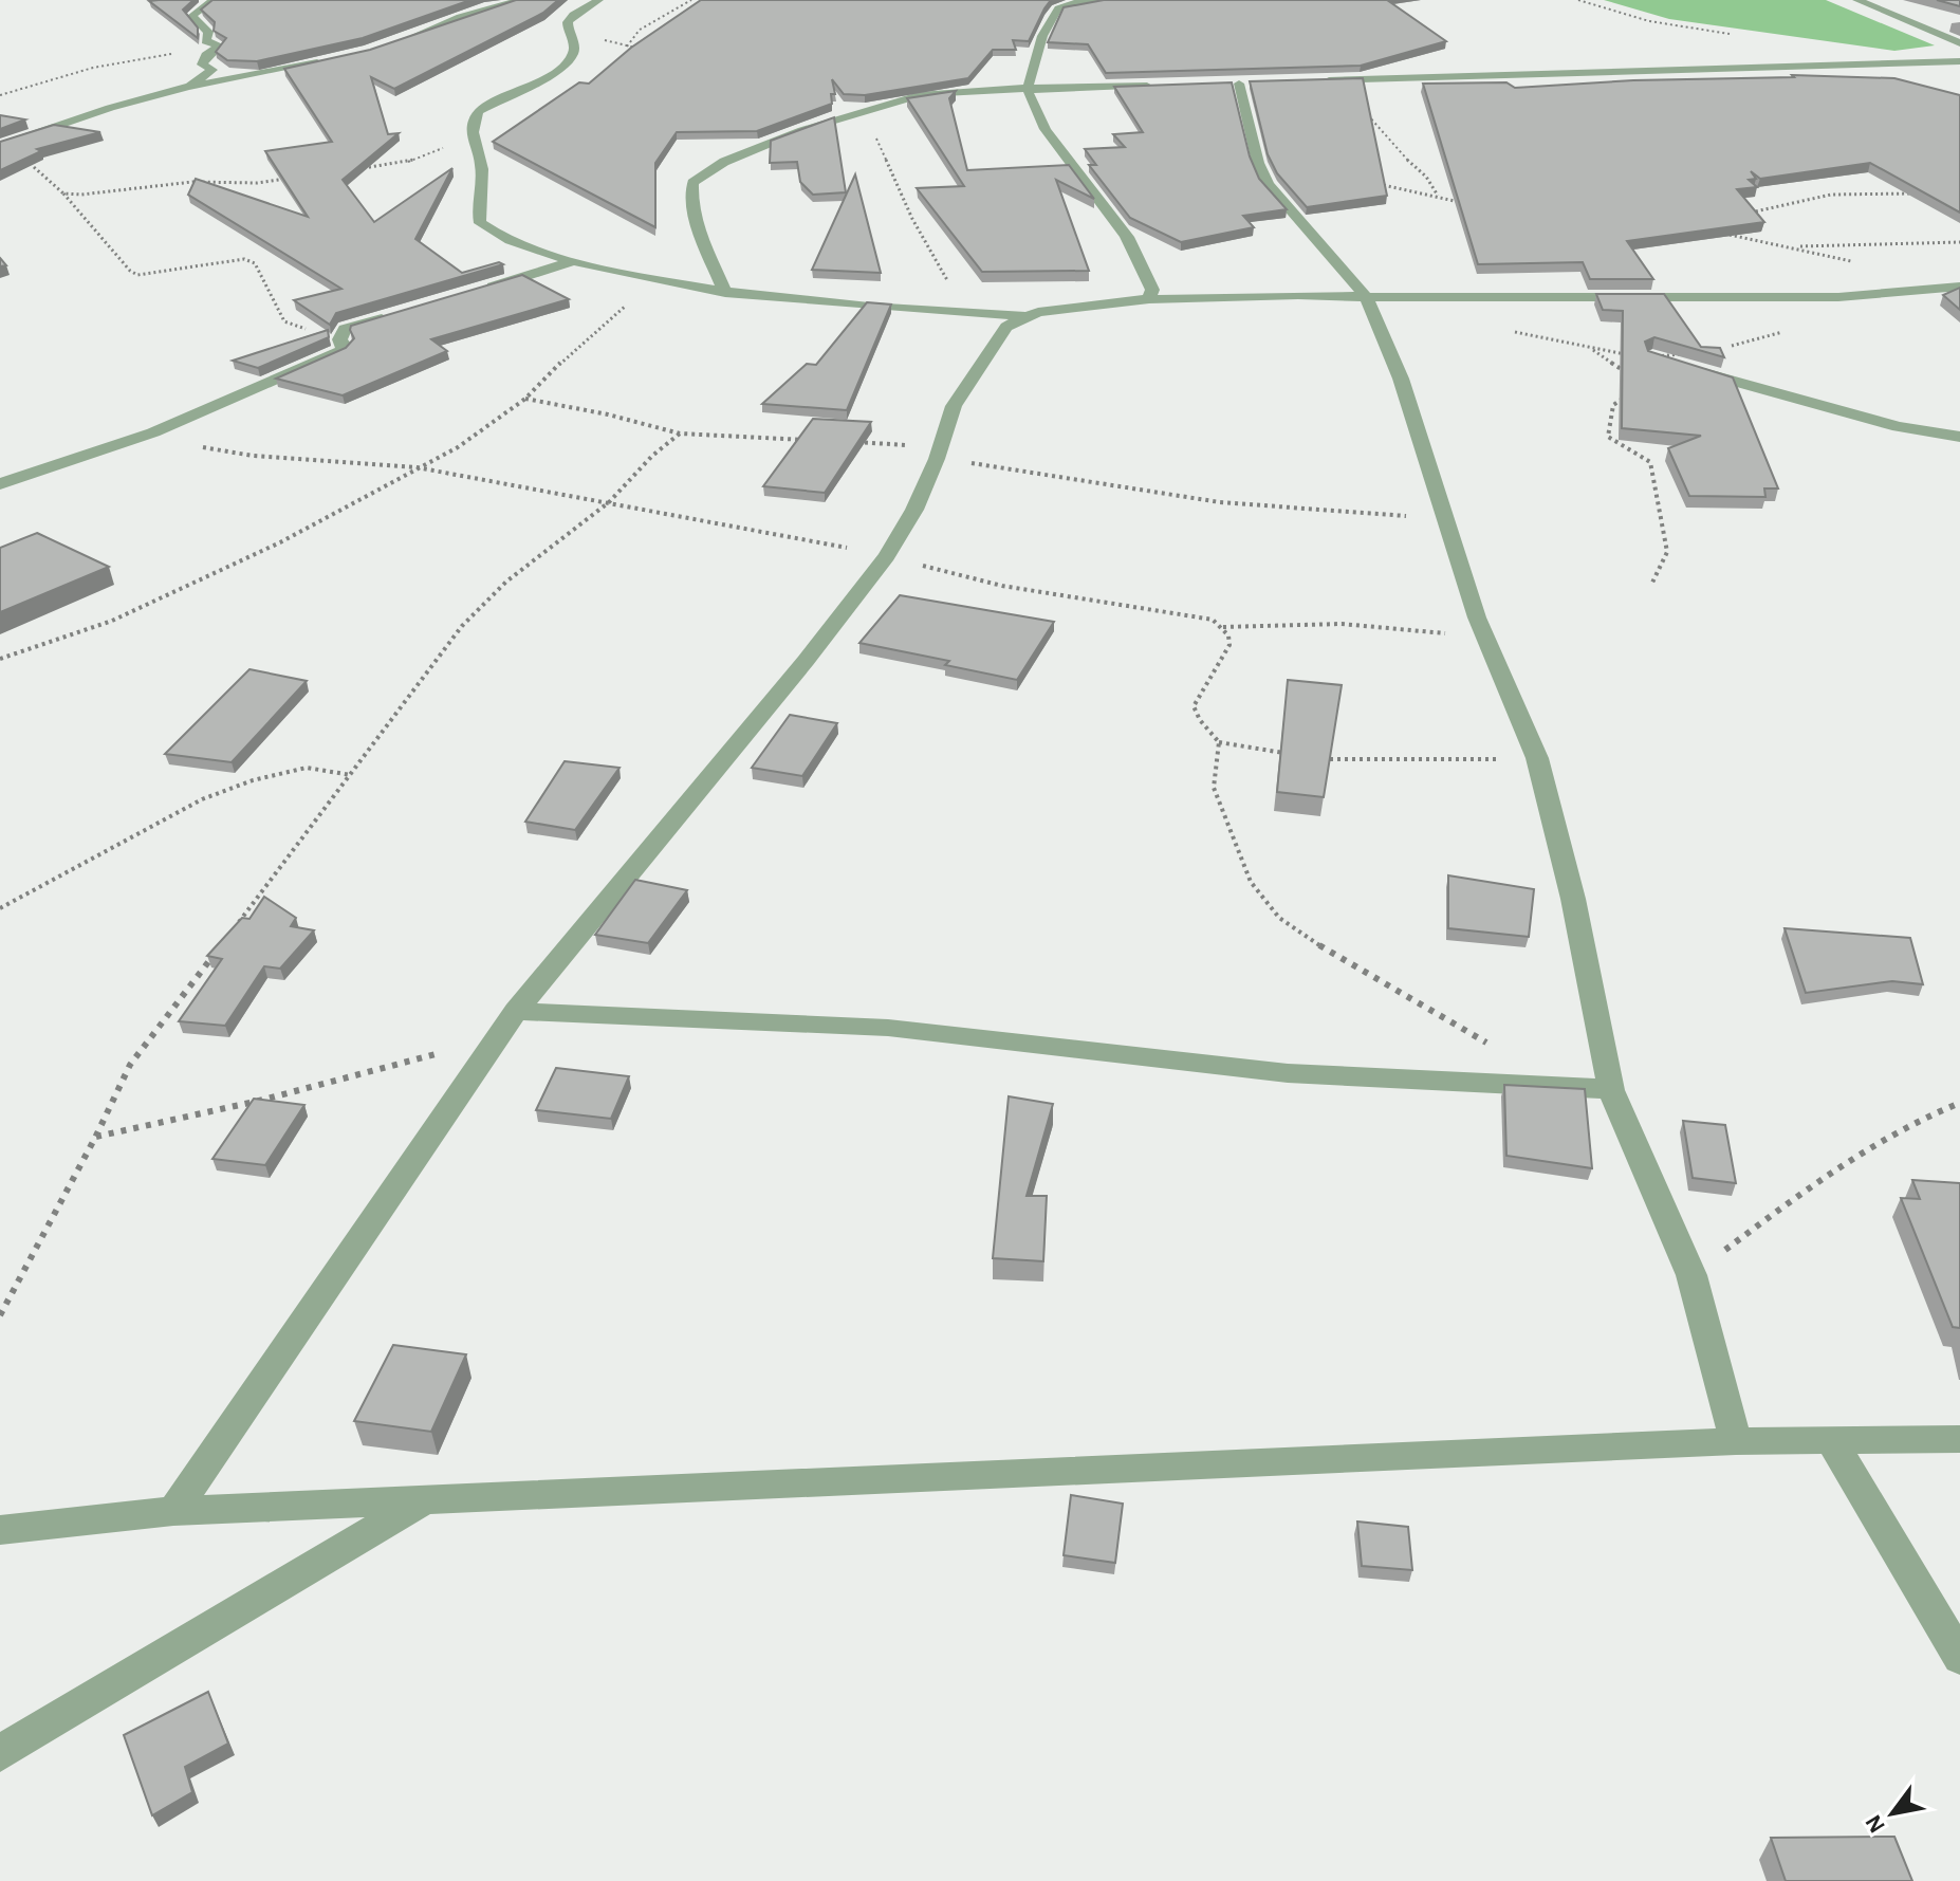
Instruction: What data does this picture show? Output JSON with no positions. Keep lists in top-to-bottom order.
{
  "north": "bottom left"
}
